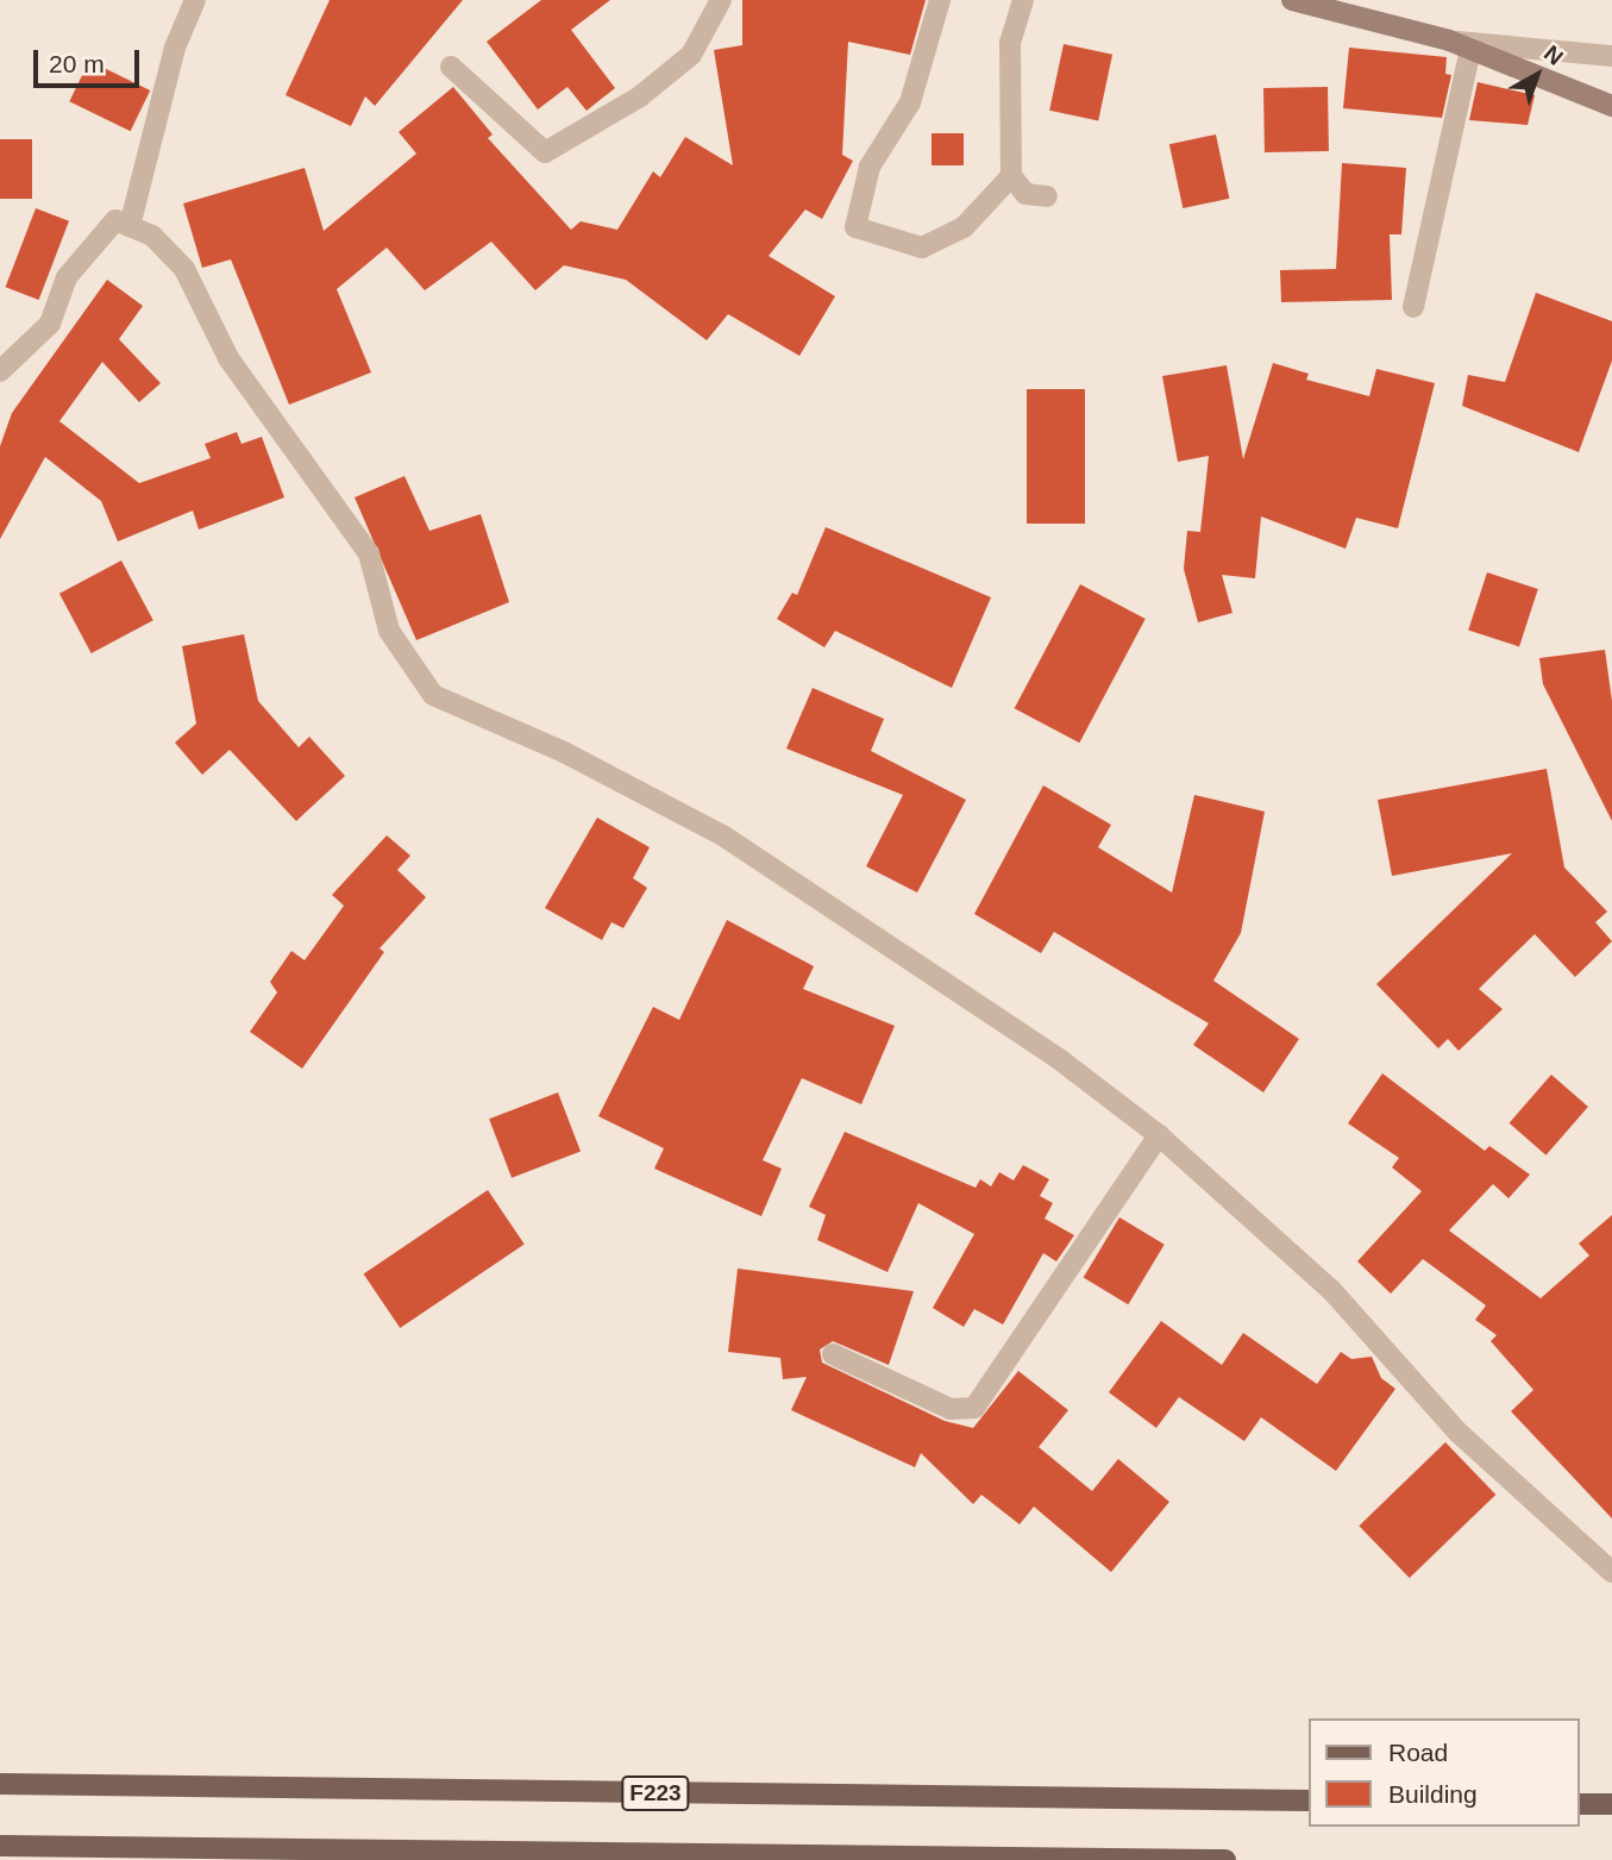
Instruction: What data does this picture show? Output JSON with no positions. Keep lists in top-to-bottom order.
{
  "streets": {
    "main road": ["F223"]
  },
  "legend": ["Road", "Building"],
  "scale_bar": "20 m",
  "north": "top right"
}
